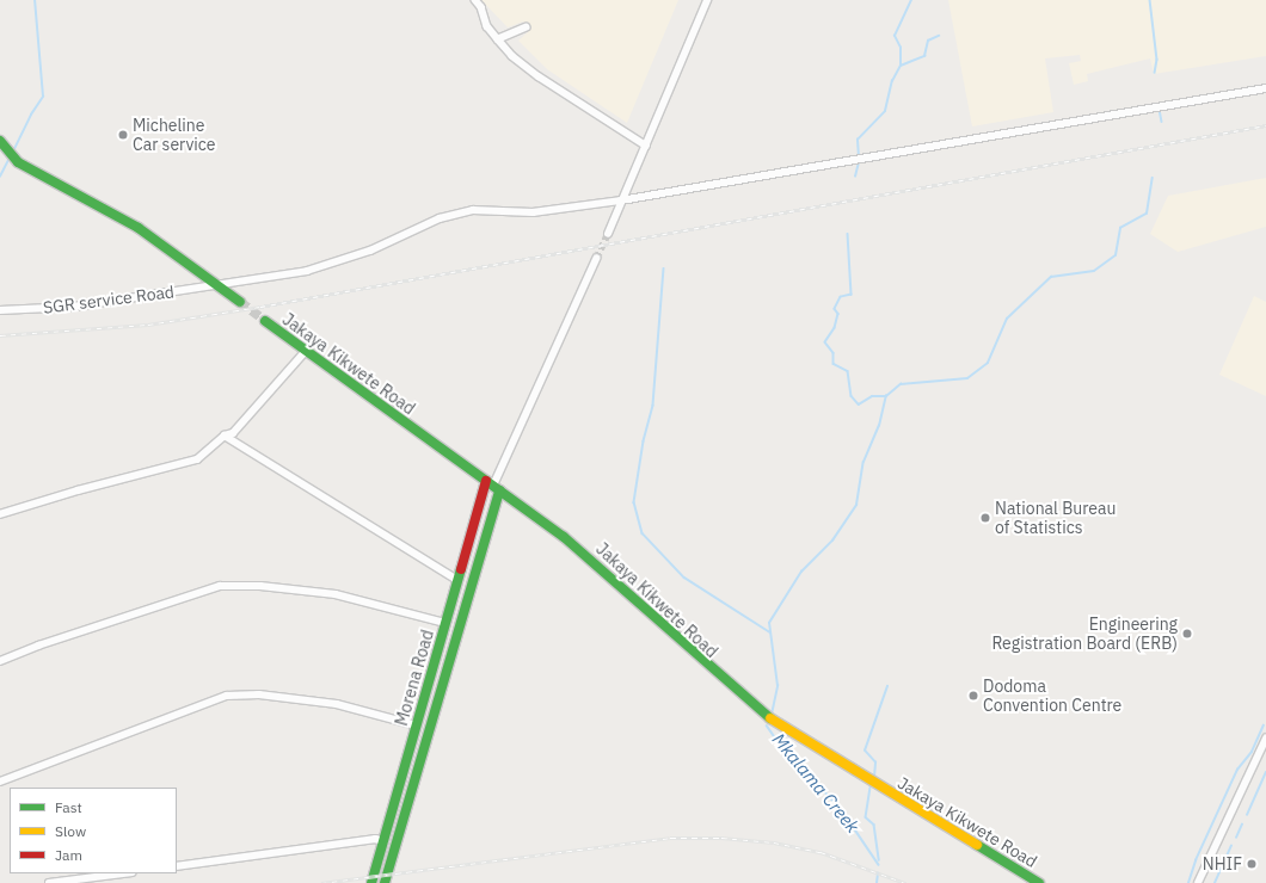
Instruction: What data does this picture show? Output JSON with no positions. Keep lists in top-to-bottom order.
{
  "streets": {
    "main road": ["Jakaya Kikwete Road", "Morena Road"],
    "street": ["SGR service Road"]
  },
  "crossings": [
    ["Jakaya Kikwete Road", "Morena Road"]
  ],
  "water": ["Mkalama Creek"],
  "places": [
    "Micheline Car service",
    "National Bureau of Statistics",
    "Engineering Registration Board (ERB)",
    "Dodoma Convention Centre",
    "NHIF"
  ],
  "legend": ["Fast", "Slow", "Jam"]
}
